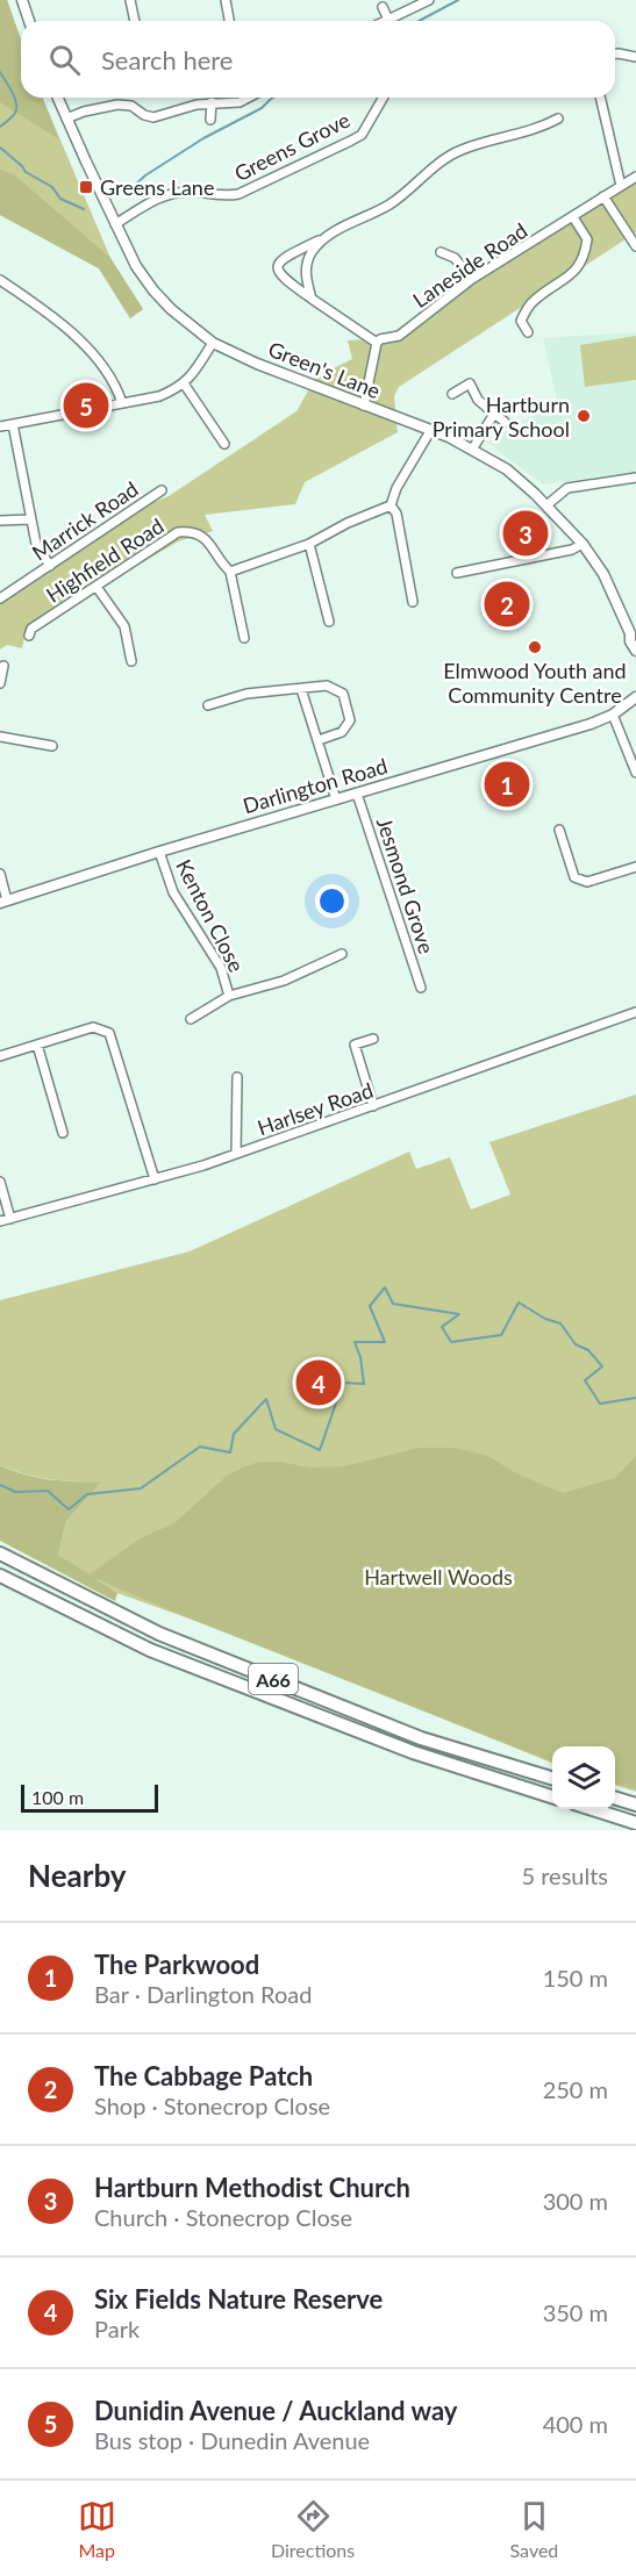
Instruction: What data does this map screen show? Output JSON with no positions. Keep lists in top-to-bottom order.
{
  "streets": {
    "highway": ["A66"],
    "street": [
      "Greens Grove",
      "Laneside Road",
      "Green's Lane",
      "Marrick Road",
      "Highfield Road",
      "Darlington Road",
      "Jesmond Grove",
      "Kenton Close",
      "Harlsey Road"
    ]
  },
  "crossings": [
    ["Greens Grove", "Green's Lane"],
    ["Darlington Road", "Jesmond Grove"],
    ["Darlington Road", "Kenton Close"]
  ],
  "parks": ["Hartwell Woods"],
  "places": {
    "transit": ["Greens Lane"],
    "other": ["Hartburn Primary School", "Elmwood Youth and Community Centre"]
  },
  "scale_bar": "100 m",
  "page": {
    "search": "Search here",
    "pins": [
      "5",
      "3",
      "2",
      "1",
      "4"
    ],
    "scale": "100 m",
    "heading": ["Nearby", "5 results"],
    "list": [
      {
        "mark": "1",
        "name": "The Parkwood",
        "note": "Bar · Darlington Road",
        "value": "150 m"
      },
      {
        "mark": "2",
        "name": "The Cabbage Patch",
        "note": "Shop · Stonecrop Close",
        "value": "250 m"
      },
      {
        "mark": "3",
        "name": "Hartburn Methodist Church",
        "note": "Church · Stonecrop Close",
        "value": "300 m"
      },
      {
        "mark": "4",
        "name": "Six Fields Nature Reserve",
        "note": "Park",
        "value": "350 m"
      },
      {
        "mark": "5",
        "name": "Dunidin Avenue / Auckland way",
        "note": "Bus stop · Dunedin Avenue",
        "value": "400 m"
      }
    ],
    "nav": ["Map", "Directions", "Saved"]
  }
}
